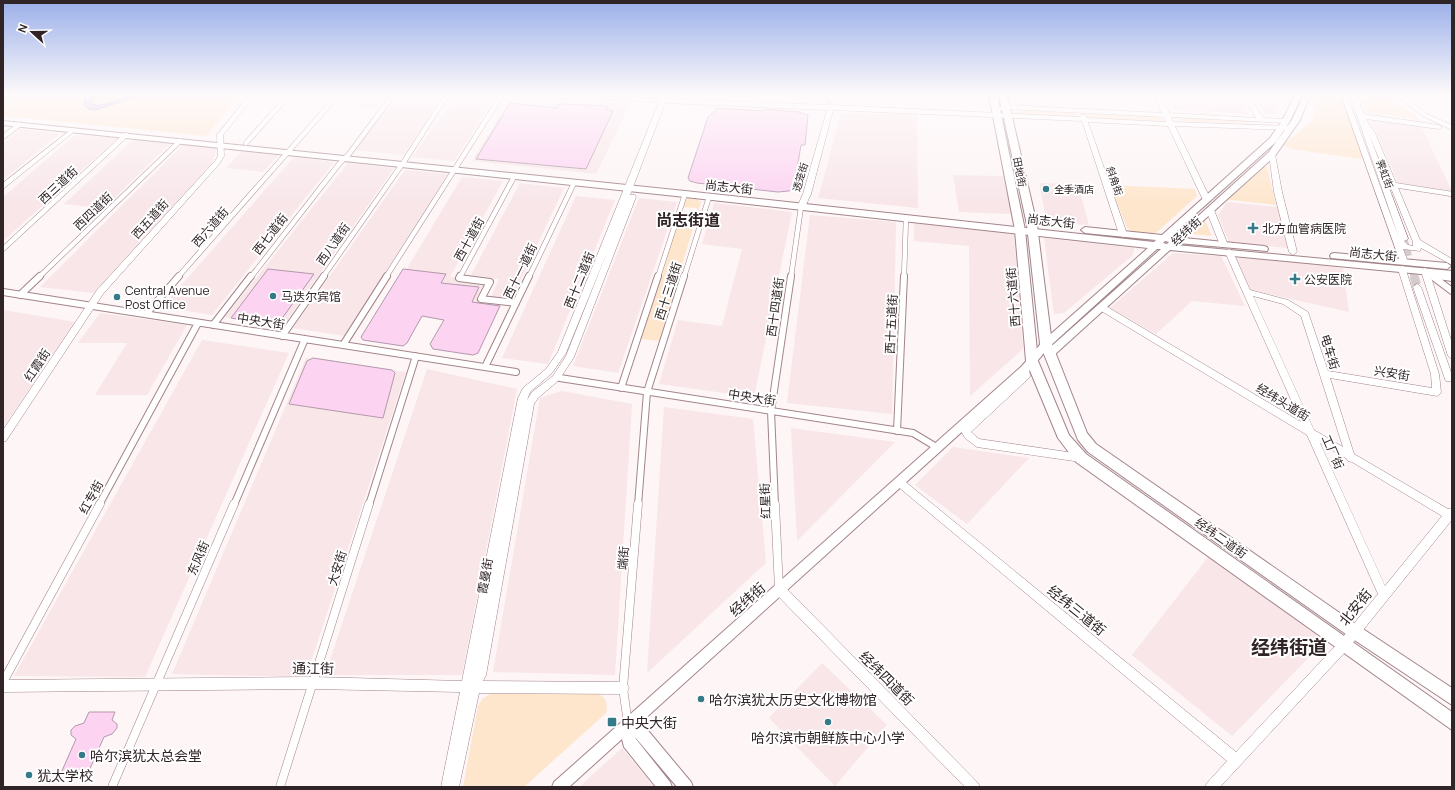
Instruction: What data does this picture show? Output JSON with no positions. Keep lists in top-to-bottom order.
{
  "streets": {
    "highway": ["田地街", "西十六道街", "经纬二道街"],
    "main road": [
      "霁虹街",
      "透笼街",
      "斜角街",
      "尚志大街",
      "西五道街",
      "经纬街",
      "西十二道街",
      "电车街",
      "红霞街",
      "兴安街",
      "经纬头道街",
      "工厂街",
      "霞曼街",
      "北安街",
      "经纬三道街",
      "通江街",
      "经纬四道街"
    ],
    "street": [
      "西三道街",
      "西四道街",
      "西六道街",
      "西七道街",
      "西十道街",
      "西八道街",
      "西十一道街",
      "西十三道街",
      "西十四道街",
      "中央大街",
      "西十五道街",
      "红专街",
      "红星街",
      "东风街",
      "端街",
      "大安街"
    ]
  },
  "crossings": [
    ["田地街", "尚志大街"],
    ["田地街", "西十六道街"],
    ["霁虹街", "尚志大街"],
    ["霁虹街", "兴安街"],
    ["透笼街", "尚志大街"],
    ["透笼街", "西十四道街"],
    ["斜角街", "尚志大街"],
    ["西三道街", "尚志大街"],
    ["尚志大街", "西四道街"],
    ["尚志大街", "西五道街"],
    ["尚志大街", "西六道街"],
    ["尚志大街", "经纬街"],
    ["尚志大街", "西七道街"],
    ["尚志大街", "西十道街"],
    ["尚志大街", "西八道街"],
    ["尚志大街", "西十一道街"],
    ["尚志大街", "西十二道街"],
    ["尚志大街", "西十三道街"],
    ["尚志大街", "西十六道街"],
    ["尚志大街", "西十四道街"],
    ["尚志大街", "西十五道街"],
    ["尚志大街", "工厂街"],
    ["西四道街", "中央大街"],
    ["西五道街", "中央大街"],
    ["西五道街", "红霞街"],
    ["西六道街", "中央大街"],
    ["经纬街", "西十六道街"],
    ["经纬街", "中央大街"],
    ["经纬街", "经纬头道街"],
    ["经纬街", "工厂街"],
    ["经纬街", "红星街"],
    ["经纬街", "经纬二道街"],
    ["经纬街", "端街"],
    ["经纬街", "经纬三道街"],
    ["经纬街", "经纬四道街"],
    ["西七道街", "中央大街"],
    ["西十道街", "西十一道街"],
    ["西八道街", "中央大街"],
    ["西十一道街", "中央大街"],
    ["西十二道街", "中央大街"],
    ["西十二道街", "霞曼街"],
    ["西十三道街", "中央大街"],
    ["西十三道街", "端街"],
    ["西十六道街", "经纬二道街"],
    ["西十四道街", "中央大街"],
    ["西十四道街", "红星街"],
    ["中央大街", "西十五道街"],
    ["中央大街", "红霞街"],
    ["中央大街", "红专街"],
    ["中央大街", "红星街"],
    ["中央大街", "东风街"],
    ["中央大街", "端街"],
    ["中央大街", "大安街"],
    ["中央大街", "霞曼街"],
    ["电车街", "兴安街"],
    ["电车街", "经纬头道街"],
    ["电车街", "工厂街"],
    ["经纬头道街", "工厂街"],
    ["经纬头道街", "北安街"],
    ["工厂街", "北安街"],
    ["红星街", "经纬四道街"],
    ["经纬二道街", "北安街"],
    ["东风街", "通江街"],
    ["端街", "通江街"],
    ["大安街", "通江街"],
    ["霞曼街", "通江街"],
    ["北安街", "经纬三道街"]
  ],
  "districts": ["尚志街道", "经纬街道"],
  "places": {
    "other": [
      "全季酒店",
      "马迭尔宾馆",
      "Central Avenue Post Office",
      "哈尔滨犹太历史文化博物馆",
      "哈尔滨市朝鲜族中心小学",
      "哈尔滨犹太总会堂",
      "犹太学校"
    ],
    "health": ["北方血管病医院", "公安医院"],
    "transit": ["中央大街"]
  },
  "north": "left"
}
